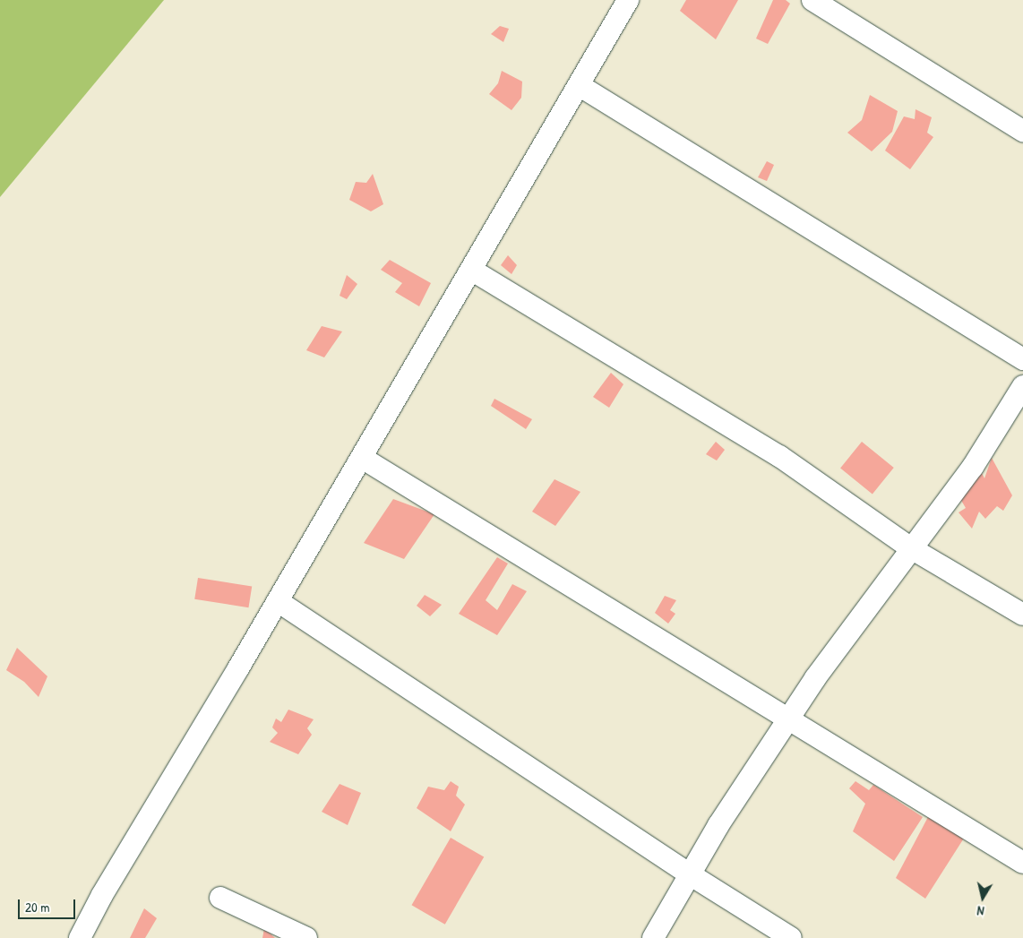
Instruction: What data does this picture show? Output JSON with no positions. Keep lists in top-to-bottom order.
{
  "scale_bar": "20 m",
  "north": "bottom"
}
